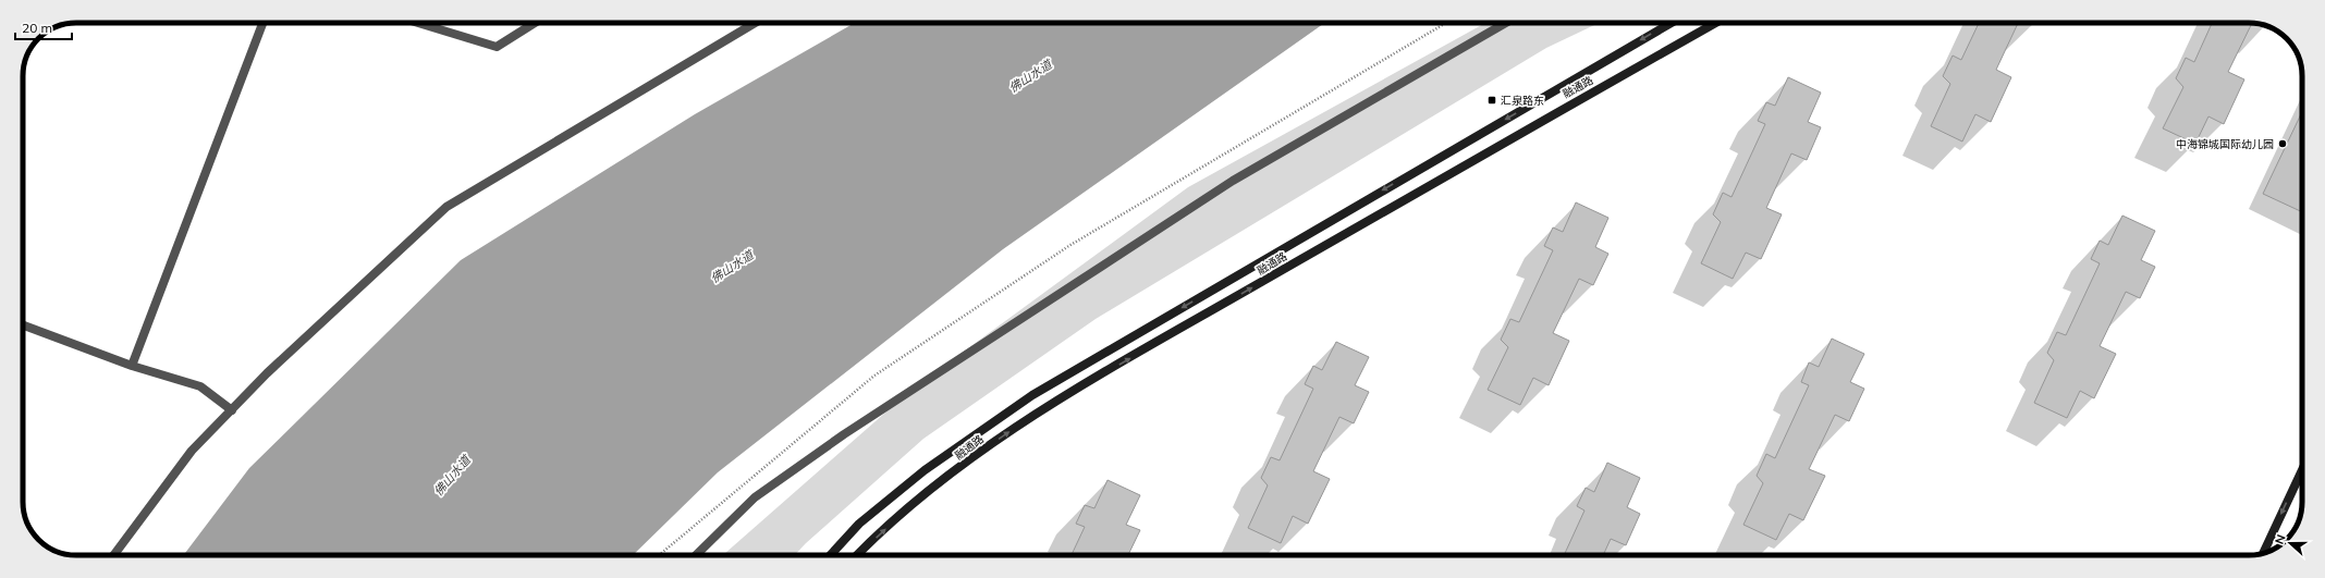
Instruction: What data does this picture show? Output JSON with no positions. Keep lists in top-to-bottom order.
{
  "streets": {
    "main road": ["融通路"]
  },
  "water": ["佛山水道"],
  "places": {
    "transit": ["汇泉路东"],
    "other": ["中海锦城国际幼儿园"]
  },
  "scale_bar": "20 m",
  "north": "left"
}
